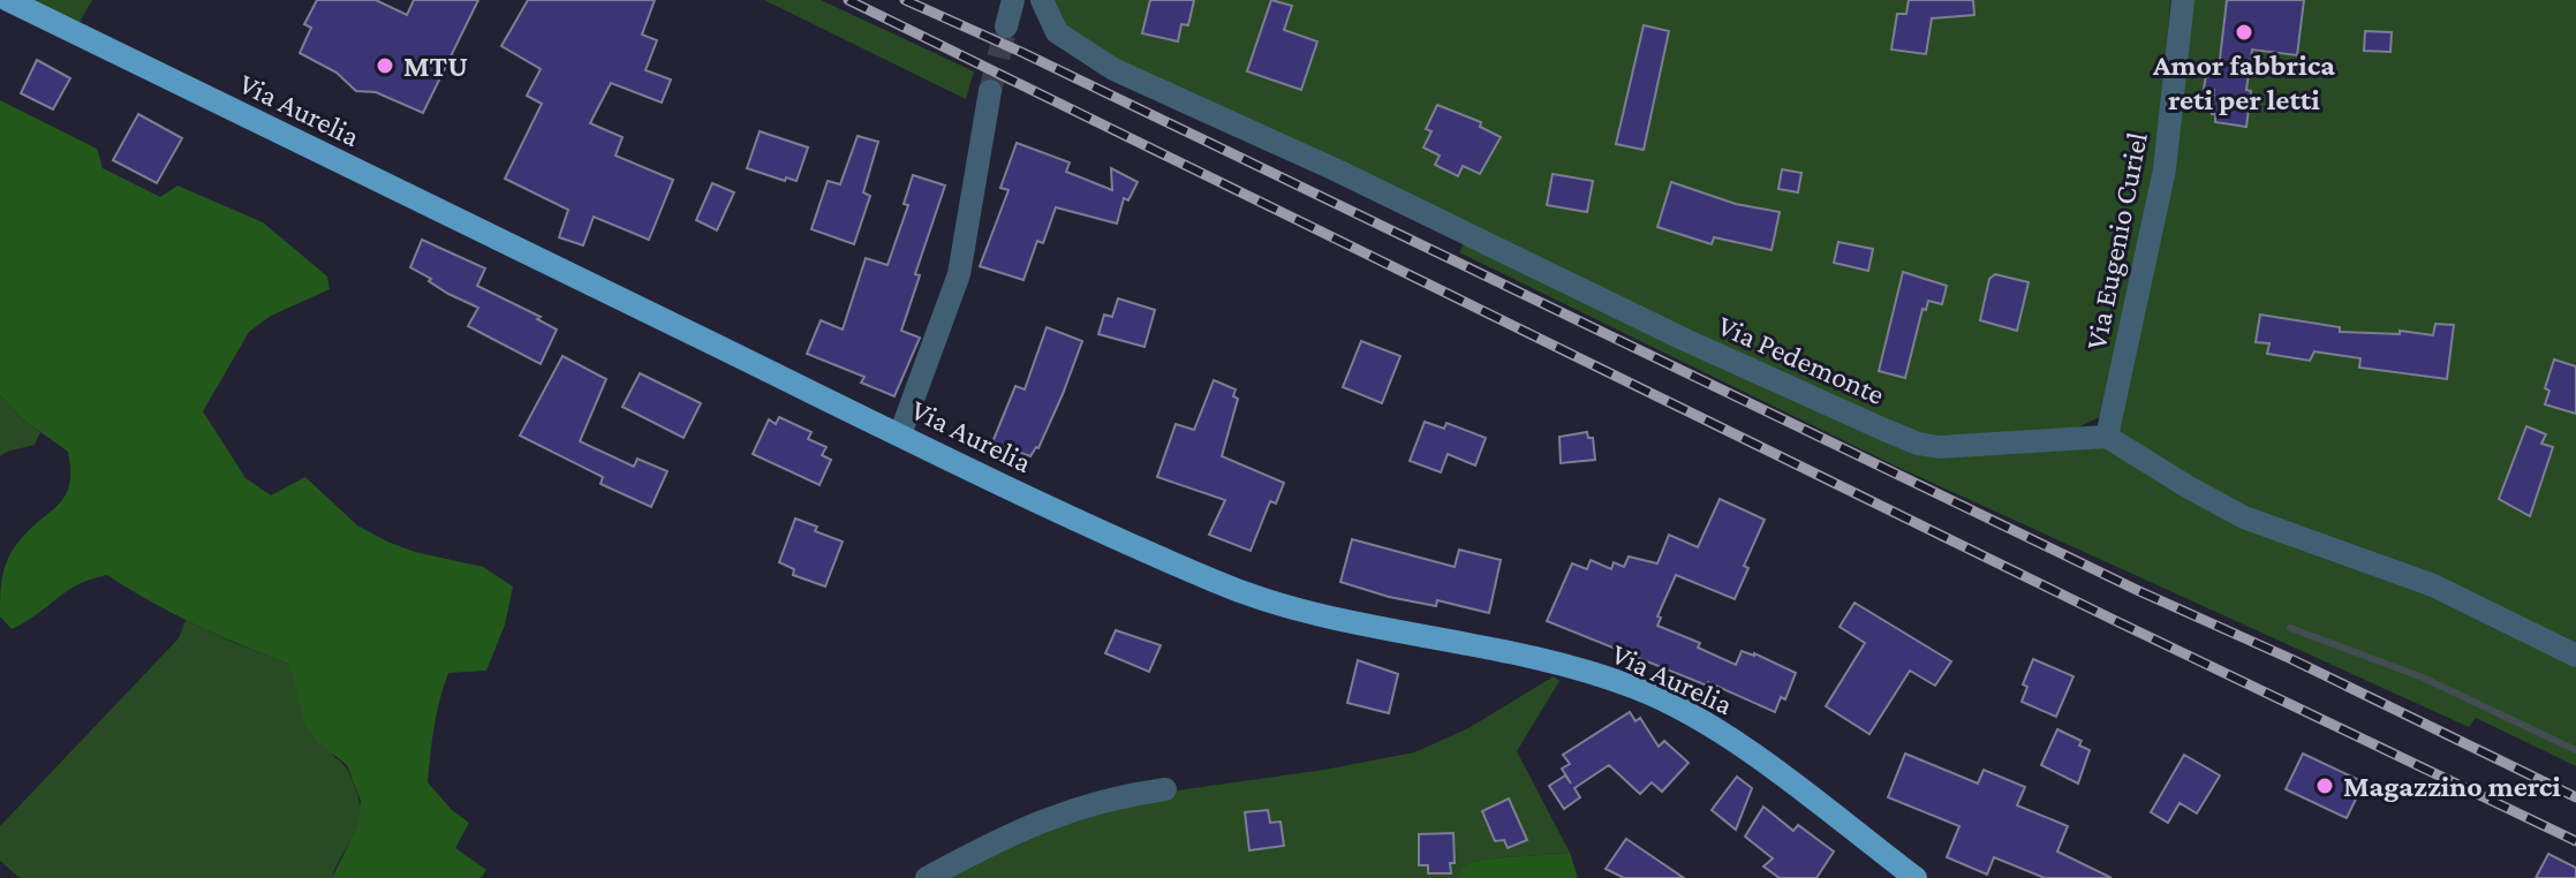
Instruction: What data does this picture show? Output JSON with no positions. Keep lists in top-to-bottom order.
{
  "streets": {
    "main road": ["Via Aurelia"],
    "street": ["Via Eugenio Curiel", "Via Pedemonte"]
  },
  "crossings": [
    ["Via Eugenio Curiel", "Via Pedemonte"]
  ],
  "places": ["Amor fabbrica reti per letti", "MTU", "Magazzino merci"]
}
